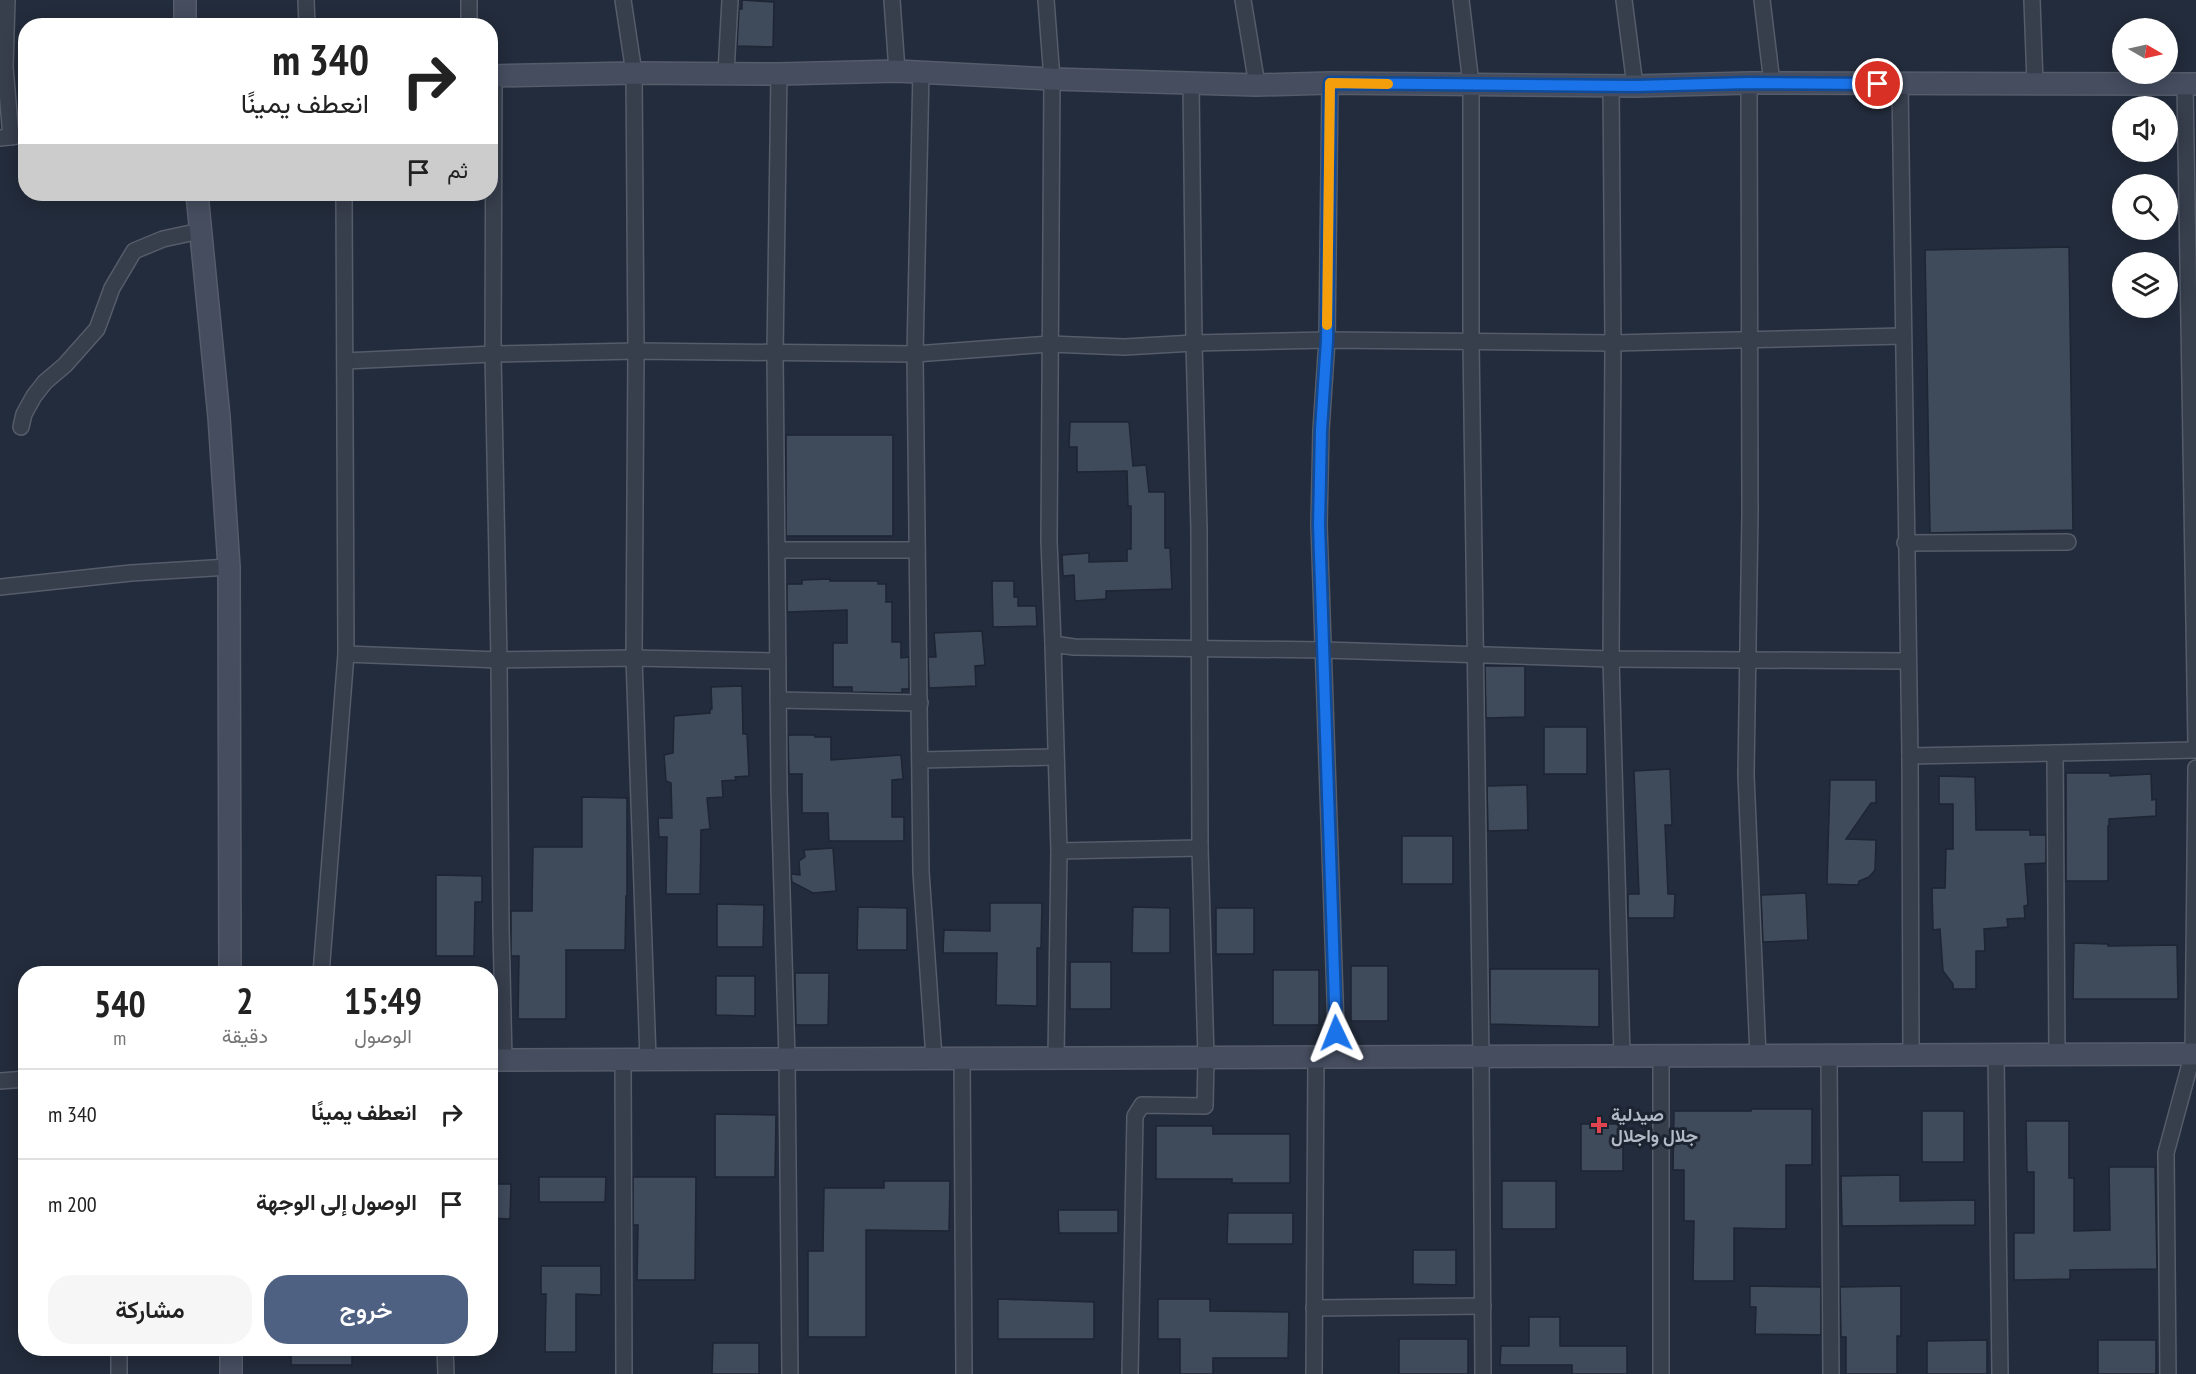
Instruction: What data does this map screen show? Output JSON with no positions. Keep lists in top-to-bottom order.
{
  "places": {
    "health": ["صيدلية جلال واجلال"]
  },
  "north": "right",
  "page": {
    "turn": ["340 m", "انعطف يمينًا"],
    "then": "ثم",
    "eta": [
      "15:49",
      "الوصول",
      "2",
      "دقيقة",
      "540",
      "m"
    ],
    "list": [
      {
        "name": "انعطف يمينًا",
        "value": "340 m"
      },
      {
        "name": "الوصول إلى الوجهة",
        "value": "200 m"
      }
    ],
    "buttons": ["خروج", "مشاركة"]
  }
}
